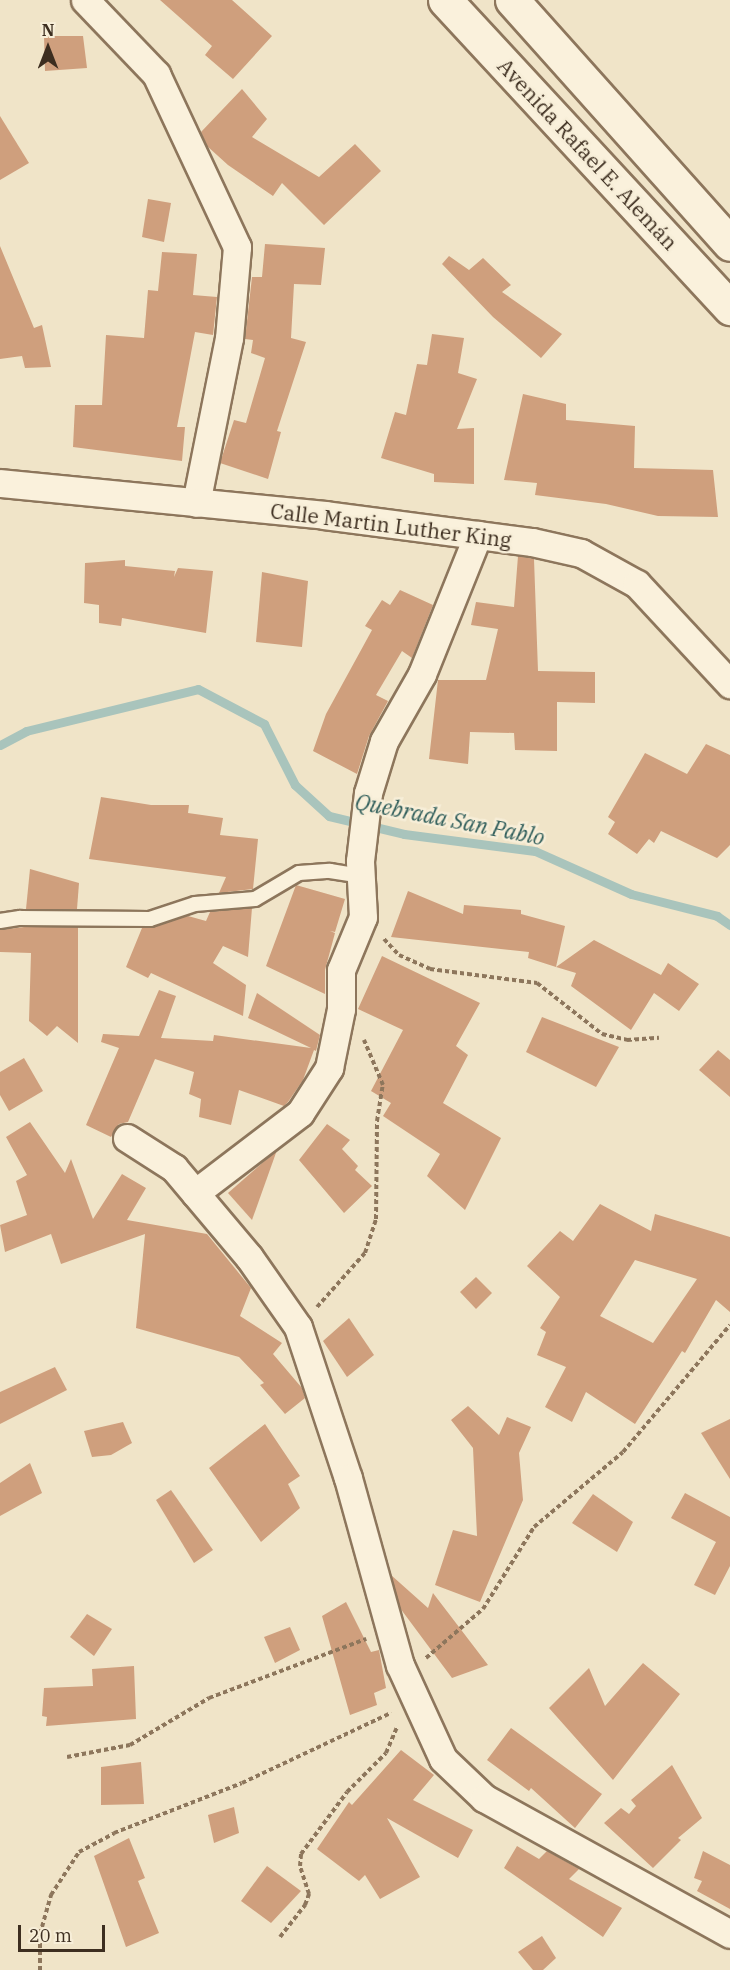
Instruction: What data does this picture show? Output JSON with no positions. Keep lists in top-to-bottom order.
{
  "streets": {
    "main road": ["Avenida Rafael E. Alemán"],
    "street": ["Calle Martin Luther King"]
  },
  "water": ["Quebrada San Pablo"],
  "scale_bar": "20 m",
  "north": "top"
}
